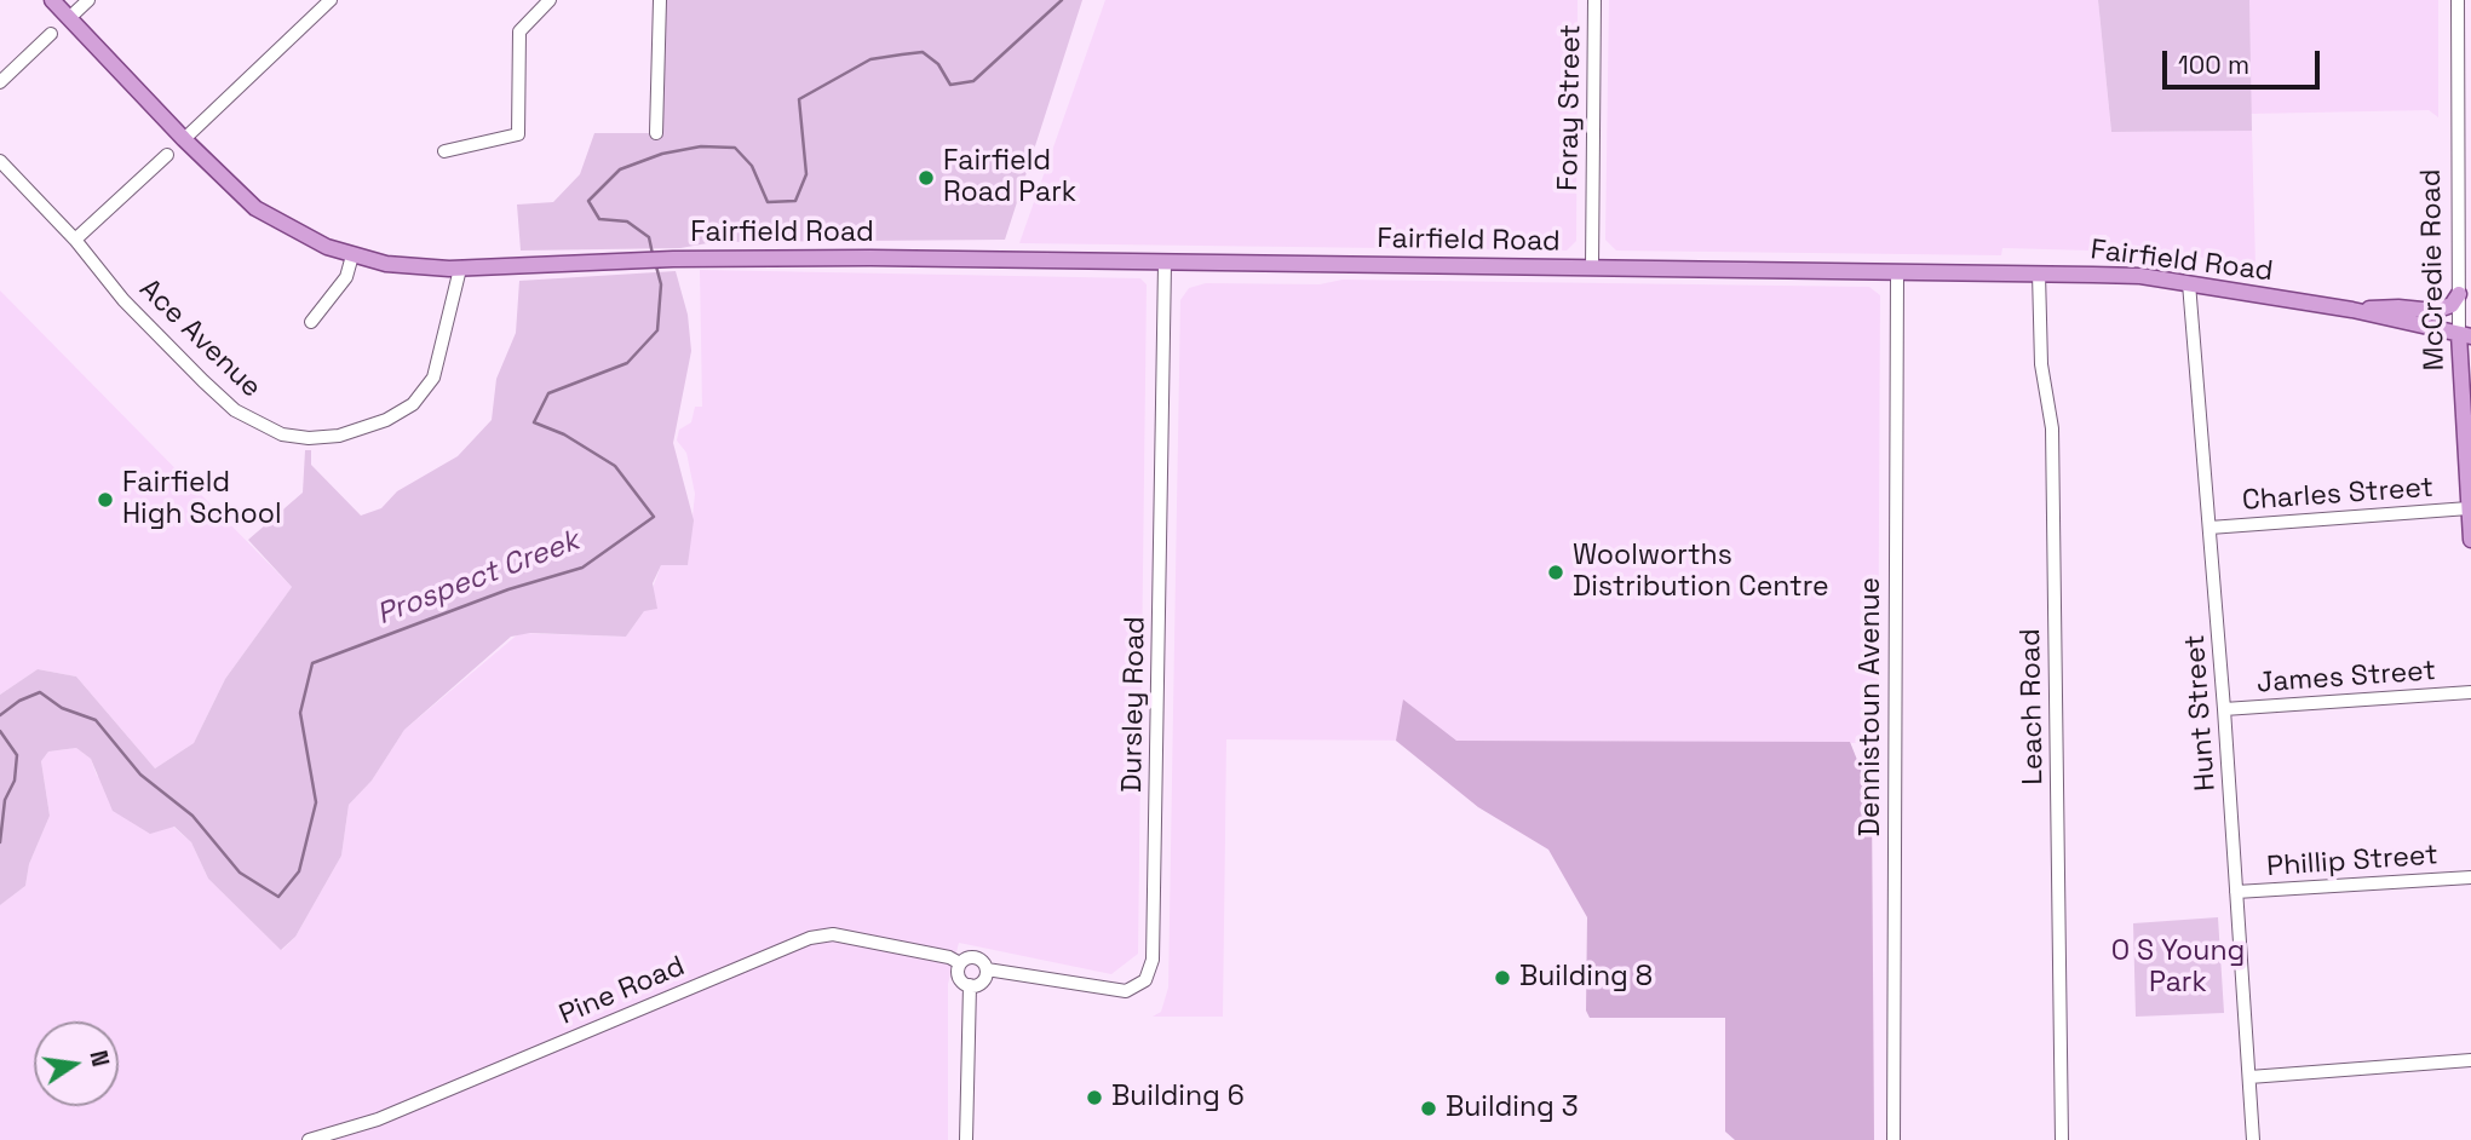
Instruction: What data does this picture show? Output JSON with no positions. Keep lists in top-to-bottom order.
{
  "streets": {
    "main road": ["Fairfield Road", "McCredie Road"],
    "street": [
      "Foray Street",
      "Ace Avenue",
      "Charles Street",
      "James Street",
      "Dursley Road",
      "Dennistoun Avenue",
      "Leach Road",
      "Hunt Street",
      "Phillip Street",
      "Pine Road"
    ]
  },
  "crossings": [
    ["Foray Street", "Fairfield Road"],
    ["Fairfield Road", "McCredie Road"],
    ["Fairfield Road", "Ace Avenue"],
    ["Fairfield Road", "Dursley Road"],
    ["Fairfield Road", "Dennistoun Avenue"],
    ["Fairfield Road", "Leach Road"],
    ["Fairfield Road", "Hunt Street"],
    ["McCredie Road", "Charles Street"],
    ["Charles Street", "Hunt Street"],
    ["James Street", "Hunt Street"],
    ["Dursley Road", "Pine Road"],
    ["Hunt Street", "Phillip Street"]
  ],
  "water": ["Prospect Creek"],
  "parks": ["O S Young Park"],
  "places": [
    "Fairfield Road Park",
    "Fairfield High School",
    "Woolworths Distribution Centre",
    "Building 8",
    "Building 6",
    "Building 3"
  ],
  "scale_bar": "100 m",
  "north": "right"
}
